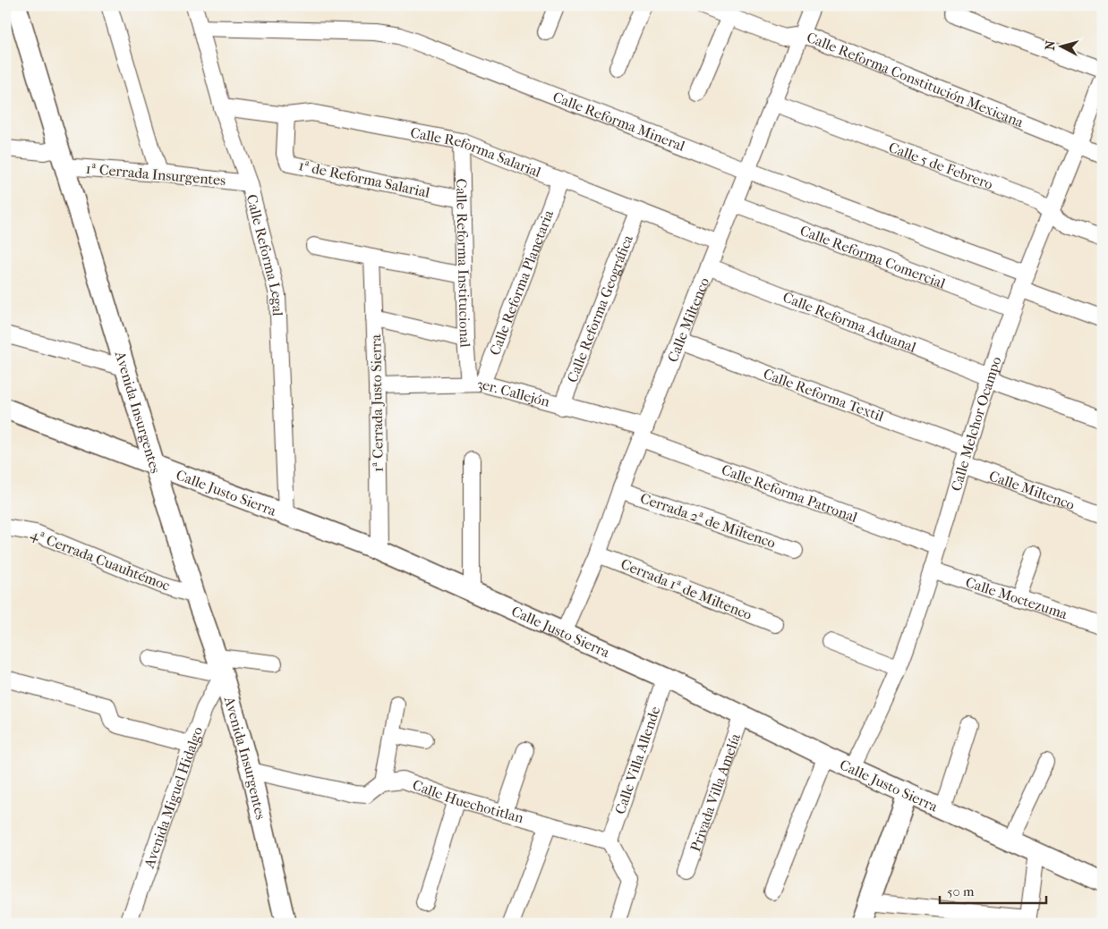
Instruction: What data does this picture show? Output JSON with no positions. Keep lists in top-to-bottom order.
{
  "streets": {
    "street": [
      "Calle Reforma Constitución Mexicana",
      "Calle Reforma Mineral",
      "Calle Reforma Salarial",
      "Calle 5 de Febrero",
      "1ª Cerrada Insurgentes",
      "1ª de Reforma Salarial",
      "Calle Reforma Legal",
      "Calle Reforma Comercial",
      "Calle Reforma Institucional",
      "Calle Reforma Planetaria",
      "Calle Reforma Geográfica",
      "Calle Miltenco",
      "Calle Reforma Aduanal",
      "3er. Callejón",
      "Calle Reforma Textil",
      "1ª Cerrada Justo Sierra",
      "Avenida Insurgentes",
      "Calle Melchor Ocampo",
      "Calle Justo Sierra",
      "Calle Reforma Patronal",
      "Cerrada 2ª de Miltenco",
      "4ª Cerrada Cuauhtémoc",
      "Cerrada 1ª de Miltenco",
      "Calle Moctezuma",
      "Calle Villa Allende",
      "Privada Villa Amelía",
      "Avenida Miguel Hidalgo",
      "Calle Huechotitlan"
    ]
  },
  "crossings": [
    ["Calle Reforma Constitución Mexicana", "Calle Miltenco"],
    ["Calle Reforma Constitución Mexicana", "Calle Melchor Ocampo"],
    ["Calle Reforma Mineral", "Calle Reforma Legal"],
    ["Calle Reforma Mineral", "Calle Miltenco"],
    ["Calle Reforma Mineral", "Calle Melchor Ocampo"],
    ["Calle Reforma Salarial", "1ª de Reforma Salarial"],
    ["Calle Reforma Salarial", "Calle Reforma Legal"],
    ["Calle Reforma Salarial", "Calle Reforma Institucional"],
    ["Calle Reforma Salarial", "Calle Reforma Planetaria"],
    ["Calle Reforma Salarial", "Calle Reforma Geográfica"],
    ["Calle Reforma Salarial", "Calle Miltenco"],
    ["Calle 5 de Febrero", "Calle Miltenco"],
    ["Calle 5 de Febrero", "Calle Melchor Ocampo"],
    ["1ª Cerrada Insurgentes", "Calle Reforma Legal"],
    ["1ª Cerrada Insurgentes", "Avenida Insurgentes"],
    ["1ª de Reforma Salarial", "Calle Reforma Institucional"],
    ["Calle Reforma Legal", "Calle Justo Sierra"],
    ["Calle Reforma Comercial", "Calle Miltenco"],
    ["Calle Reforma Comercial", "Calle Melchor Ocampo"],
    ["Calle Reforma Institucional", "Calle Reforma Planetaria"],
    ["Calle Reforma Institucional", "3er. Callejón"],
    ["Calle Reforma Planetaria", "3er. Callejón"],
    ["Calle Reforma Geográfica", "3er. Callejón"],
    ["Calle Miltenco", "Calle Reforma Aduanal"],
    ["Calle Miltenco", "3er. Callejón"],
    ["Calle Miltenco", "Calle Reforma Textil"],
    ["Calle Miltenco", "Calle Melchor Ocampo"],
    ["Calle Miltenco", "Calle Justo Sierra"],
    ["Calle Miltenco", "Calle Reforma Patronal"],
    ["Calle Miltenco", "Cerrada 2ª de Miltenco"],
    ["Calle Miltenco", "Cerrada 1ª de Miltenco"],
    ["Calle Reforma Aduanal", "Calle Melchor Ocampo"],
    ["3er. Callejón", "1ª Cerrada Justo Sierra"],
    ["3er. Callejón", "Calle Reforma Patronal"],
    ["Calle Reforma Textil", "Calle Melchor Ocampo"],
    ["1ª Cerrada Justo Sierra", "Calle Justo Sierra"],
    ["Avenida Insurgentes", "Calle Justo Sierra"],
    ["Avenida Insurgentes", "4ª Cerrada Cuauhtémoc"],
    ["Avenida Insurgentes", "Avenida Miguel Hidalgo"],
    ["Avenida Insurgentes", "Calle Huechotitlan"],
    ["Calle Melchor Ocampo", "Calle Justo Sierra"],
    ["Calle Melchor Ocampo", "Calle Reforma Patronal"],
    ["Calle Melchor Ocampo", "Calle Moctezuma"],
    ["Calle Justo Sierra", "Calle Villa Allende"],
    ["Calle Justo Sierra", "Privada Villa Amelía"],
    ["Calle Villa Allende", "Calle Huechotitlan"]
  ],
  "scale_bar": "50 m",
  "north": "left"
}
